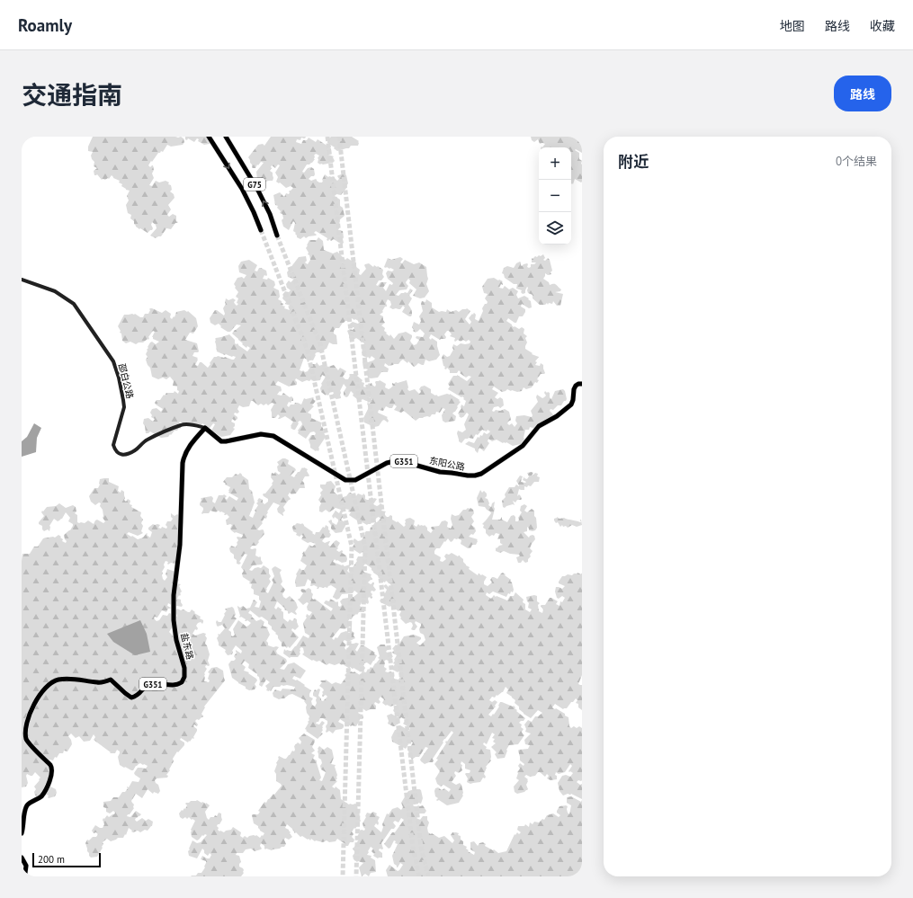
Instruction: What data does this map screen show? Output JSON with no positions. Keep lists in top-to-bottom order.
{
  "streets": {
    "highway": [
      "G75",
      "G351",
      "东阳公路",
      "盐东路"
    ],
    "street": ["邵白公路"]
  },
  "crossings": [
    ["邵白公路", "东阳公路"],
    ["邵白公路", "盐东路"],
    ["东阳公路", "盐东路"]
  ],
  "scale_bar": "200 m",
  "page": {
    "header": "Roamly",
    "nav": ["地图", "路线", "收藏"],
    "title": "交通指南",
    "buttons": "路线",
    "heading": ["附近", "0个结果"],
    "map_buttons": ["+", "−"],
    "scale": "200 m"
  }
}
